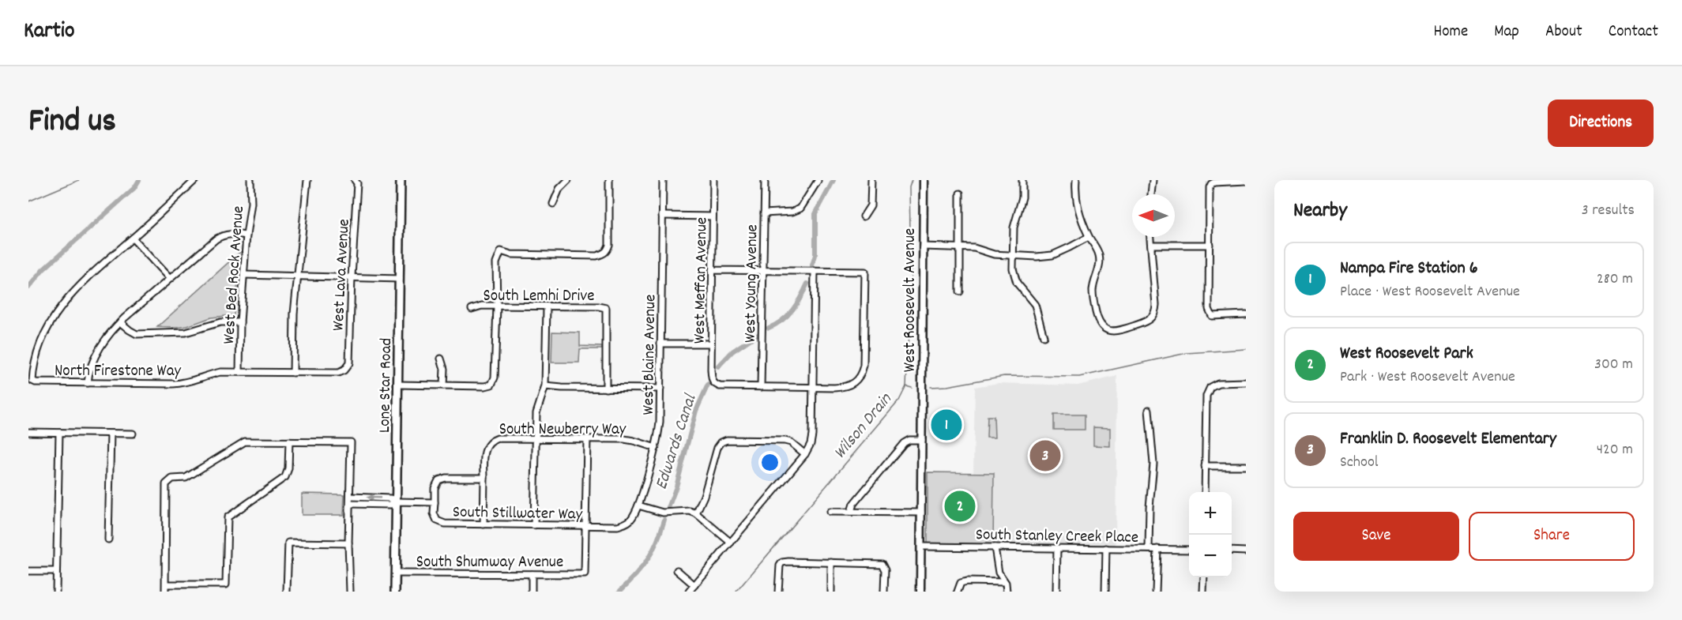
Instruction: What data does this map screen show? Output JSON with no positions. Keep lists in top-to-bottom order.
{
  "streets": {
    "main road": ["Lone Star Road"],
    "street": [
      "West Bed Rock Avenue",
      "West Lava Avenue",
      "West Meffan Avenue",
      "West Young Avenue",
      "South Lemhi Drive",
      "West Roosevelt Avenue",
      "West Blaine Avenue",
      "North Firestone Way",
      "South Newberry Way",
      "South Stillwater Way",
      "South Stanley Creek Place",
      "South Shumway Avenue"
    ]
  },
  "crossings": [
    ["West Bed Rock Avenue", "North Firestone Way"],
    ["West Lava Avenue", "North Firestone Way"],
    ["West Meffan Avenue", "West Young Avenue"],
    ["West Roosevelt Avenue", "South Stanley Creek Place"],
    ["West Blaine Avenue", "South Newberry Way"],
    ["West Blaine Avenue", "South Stillwater Way"],
    ["Lone Star Road", "South Stillwater Way"],
    ["Lone Star Road", "South Shumway Avenue"],
    ["South Stillwater Way", "South Shumway Avenue"]
  ],
  "water": ["Wilson Drain", "Edwards Canal"],
  "north": "left",
  "page": {
    "header": "Kartio",
    "nav": [
      "Home",
      "Map",
      "About",
      "Contact"
    ],
    "title": "Find us",
    "buttons": [
      "Directions",
      ["Save", "Share"]
    ],
    "heading": ["Nearby", "3 results"],
    "list": [
      {
        "mark": "1",
        "name": "Nampa Fire Station 6",
        "note": "Place · West Roosevelt Avenue",
        "value": "280 m"
      },
      {
        "mark": "2",
        "name": "West Roosevelt Park",
        "note": "Park · West Roosevelt Avenue",
        "value": "300 m"
      },
      {
        "mark": "3",
        "name": "Franklin D. Roosevelt Elementary",
        "note": "School",
        "value": "420 m"
      }
    ],
    "pins": ["1", "3", "2"],
    "map_buttons": ["+", "−"]
  }
}
